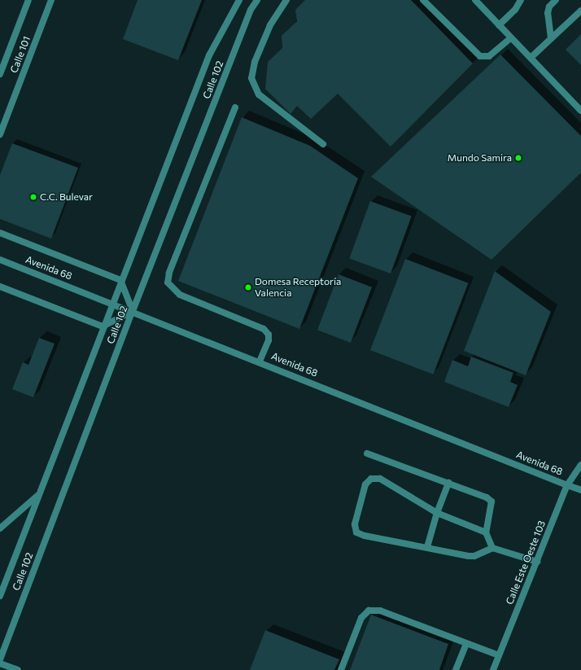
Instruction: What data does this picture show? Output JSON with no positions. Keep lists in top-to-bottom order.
{
  "streets": {
    "street": [
      "Calle 101",
      "Calle 102",
      "Avenida 68",
      "Calle Este Oeste 103"
    ]
  },
  "crossings": [
    ["Calle 102", "Avenida 68"],
    ["Avenida 68", "Calle Este Oeste 103"]
  ],
  "places": ["Mundo Samira", "C.C. Bulevar", "Domesa Receptoría Valencia"]
}
